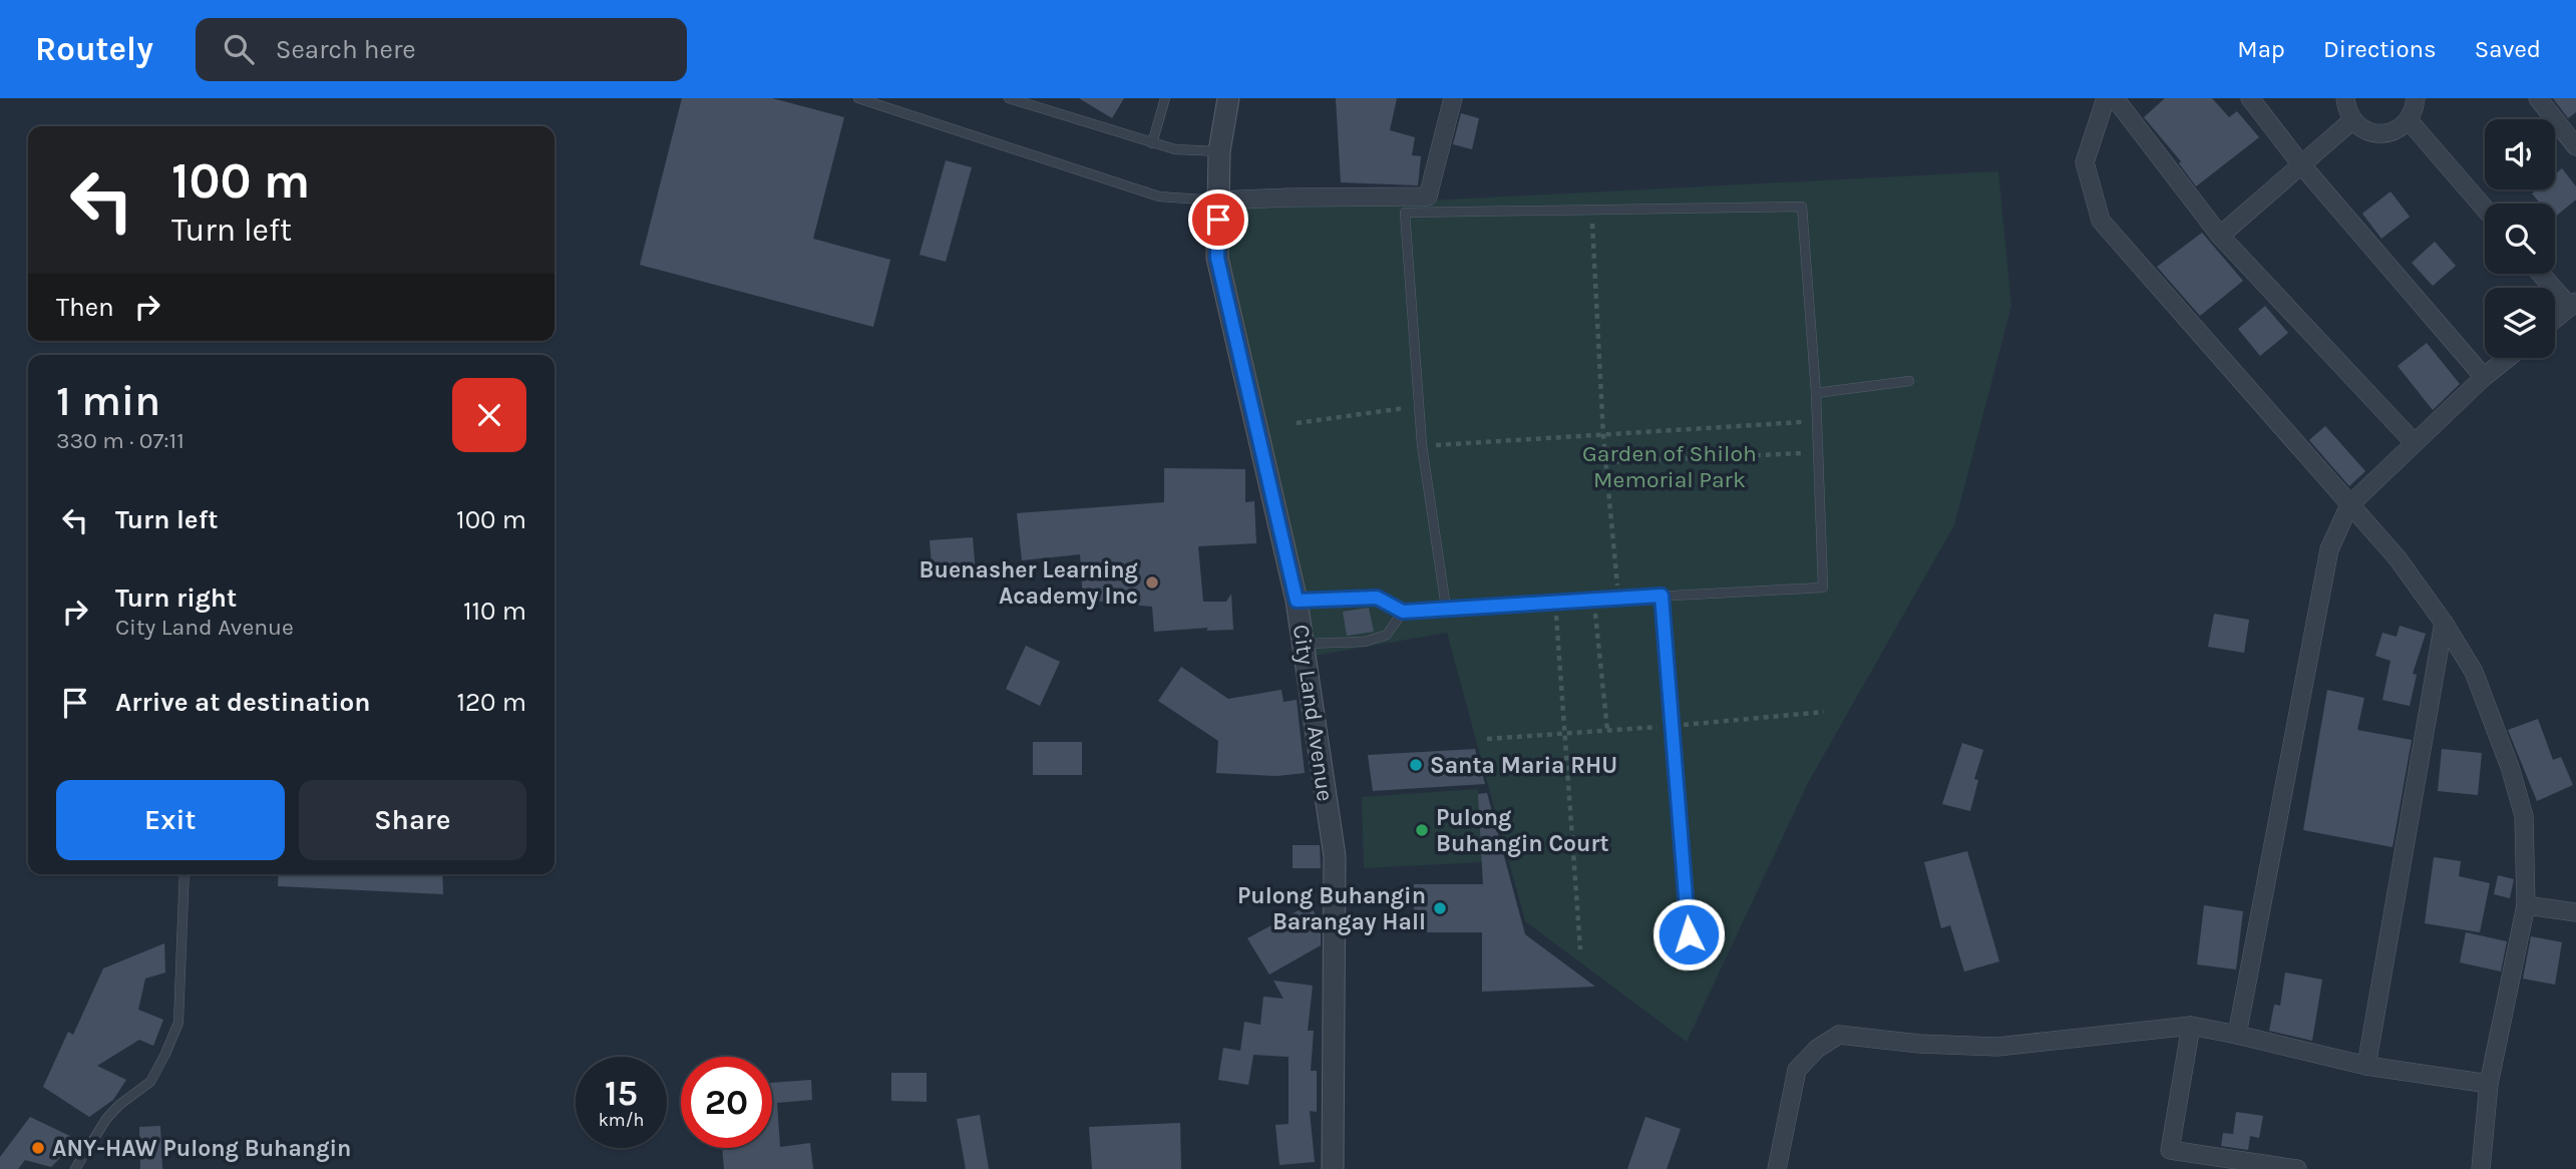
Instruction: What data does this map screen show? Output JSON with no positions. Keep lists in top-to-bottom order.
{
  "streets": {
    "street": ["City Land Avenue"]
  },
  "parks": ["Garden of Shiloh Memorial Park"],
  "places": [
    "Buenasher Learning Academy Inc",
    "Santa Maria RHU",
    "Pulong Buhangin Court",
    "Pulong Buhangin Barangay Hall",
    "ANY-HAW Pulong Buhangin"
  ],
  "page": {
    "header": "Routely",
    "search": "Search here",
    "nav": ["Map", "Directions", "Saved"],
    "turn": ["100 m", "Turn left"],
    "then": "Then",
    "heading": ["1 min", "330 m · 07:11"],
    "list": [
      {
        "name": "Turn left",
        "value": "100 m"
      },
      {
        "name": "Turn right",
        "note": "City Land Avenue",
        "value": "110 m"
      },
      {
        "name": "Arrive at destination",
        "value": "120 m"
      }
    ],
    "buttons": ["Exit", "Share"],
    "speed": "15 km/h",
    "limit": "20"
  }
}
